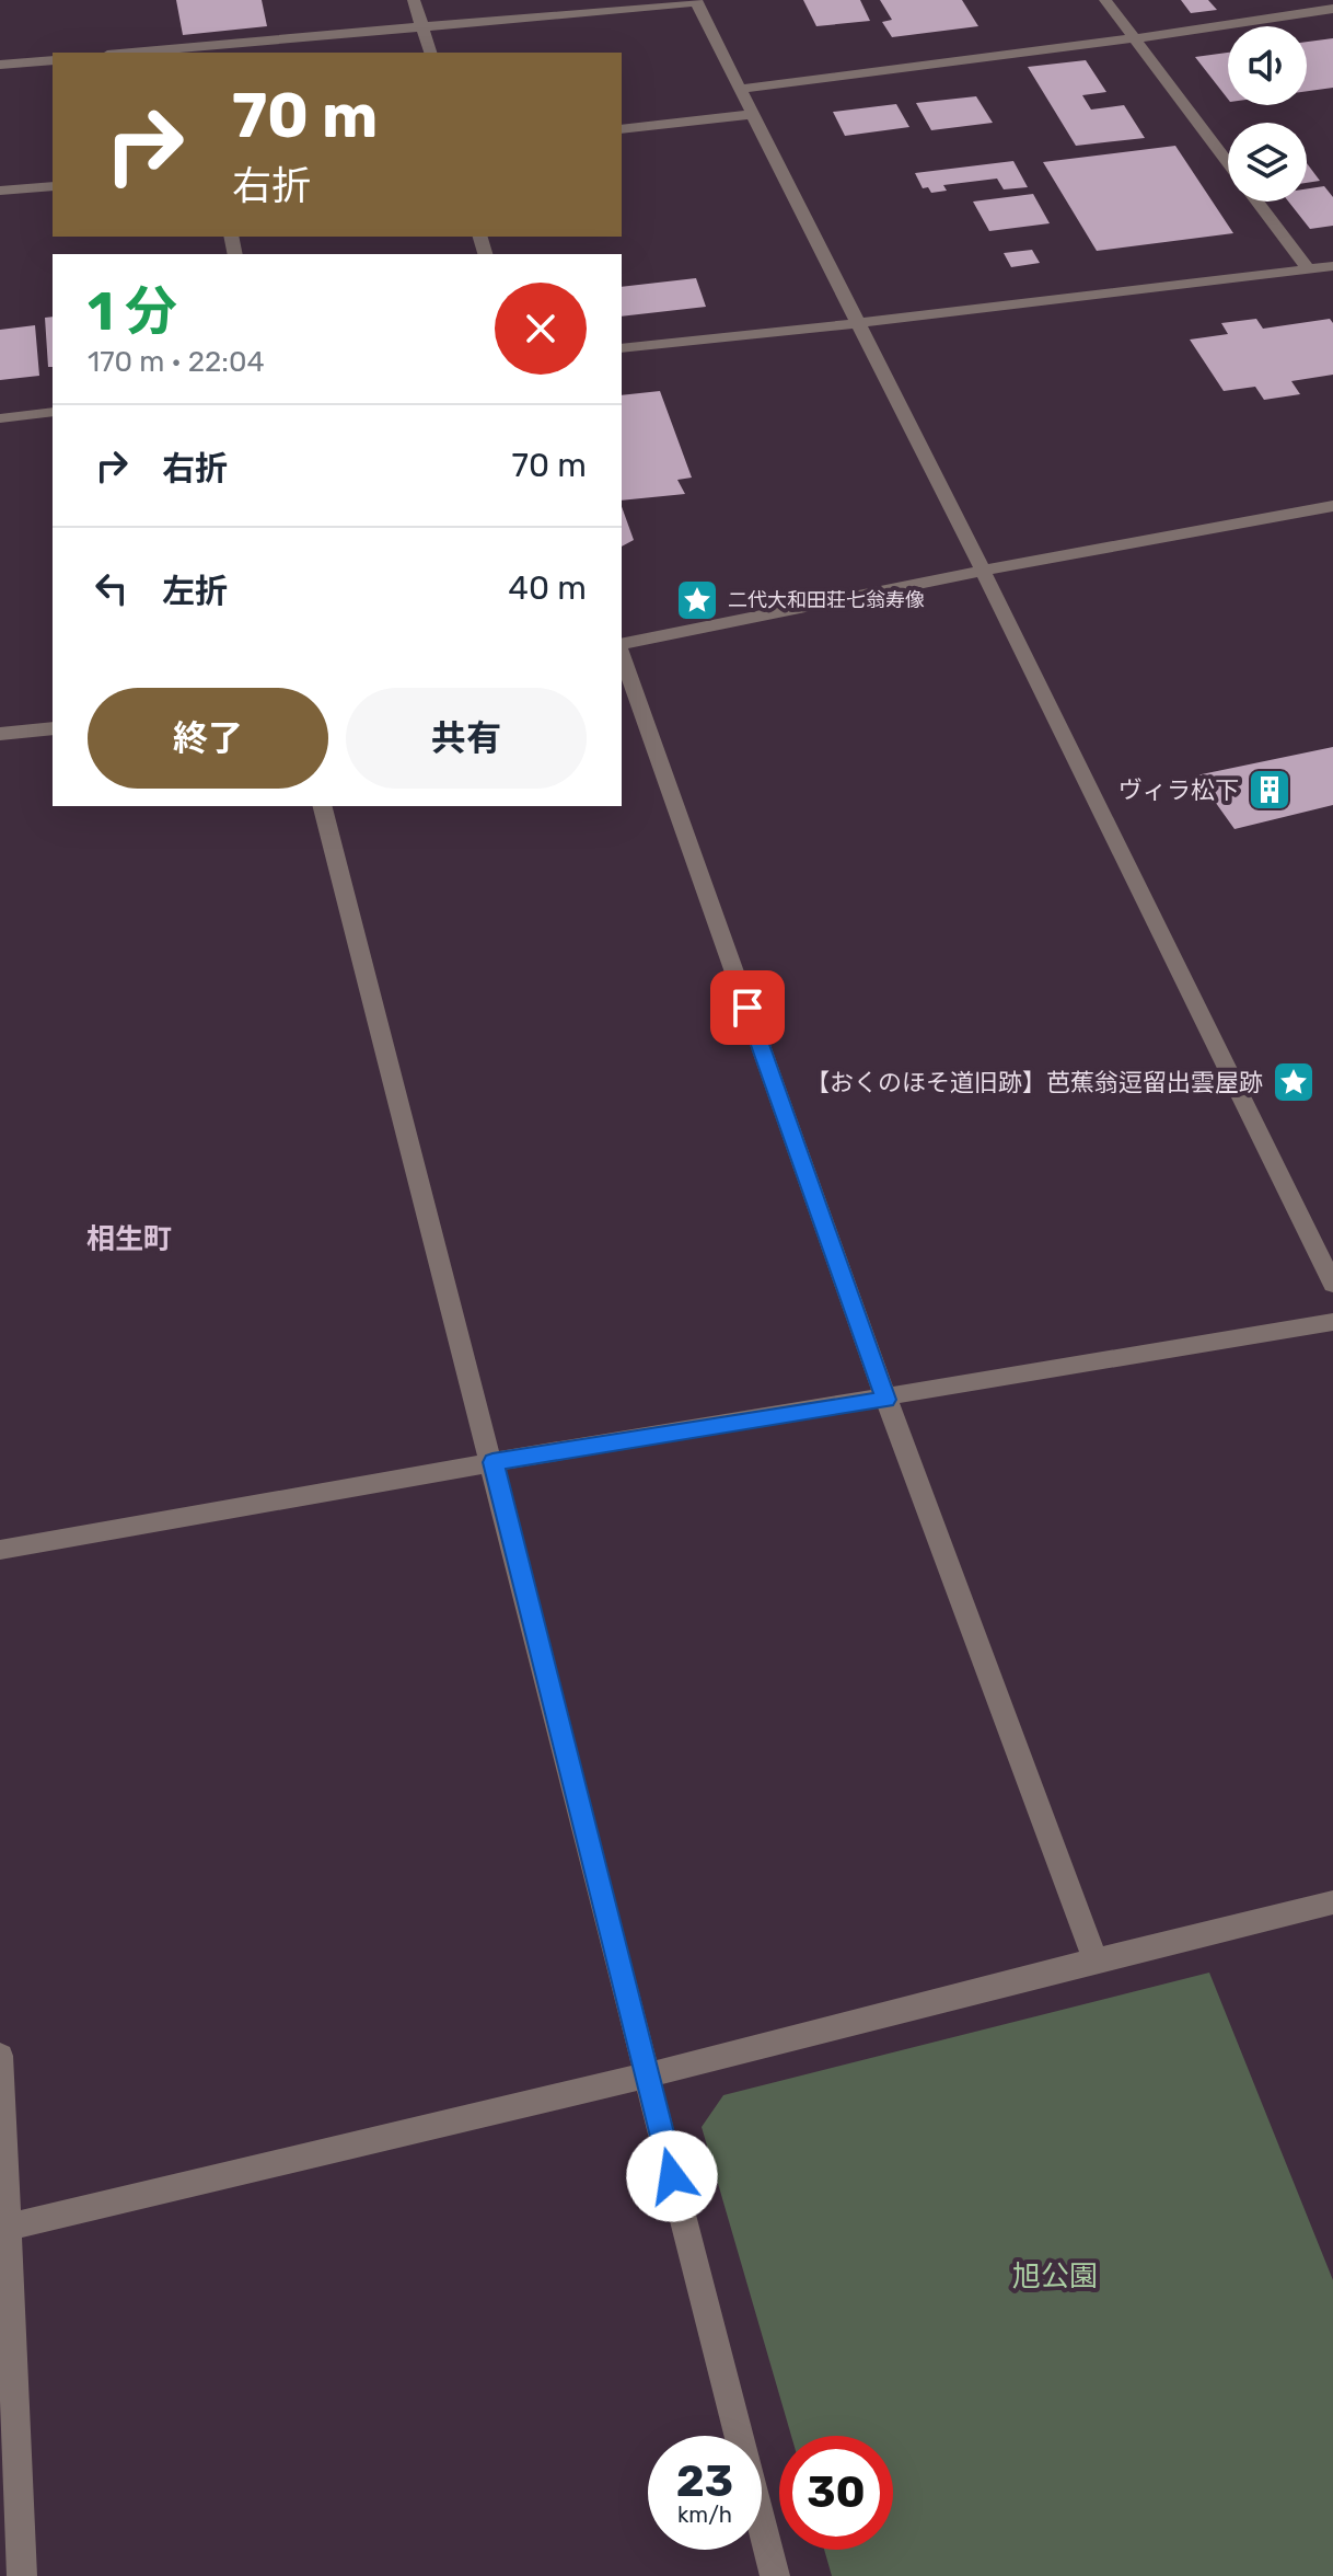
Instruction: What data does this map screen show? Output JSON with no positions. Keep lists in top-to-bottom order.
{
  "districts": ["相生町"],
  "parks": ["旭公園"],
  "places": {
    "place": ["二代大和田荘七翁寿像", "【おくのほそ道旧跡】芭蕉翁逗留出雲屋跡"],
    "building": ["ヴィラ松下"]
  },
  "page": {
    "turn": ["70 m", "右折"],
    "heading": ["1 分", "170 m · 22:04"],
    "list": [
      {
        "name": "右折",
        "value": "70 m"
      },
      {
        "name": "左折",
        "value": "40 m"
      }
    ],
    "buttons": ["終了", "共有"],
    "speed": "23 km/h",
    "limit": "30"
  }
}
